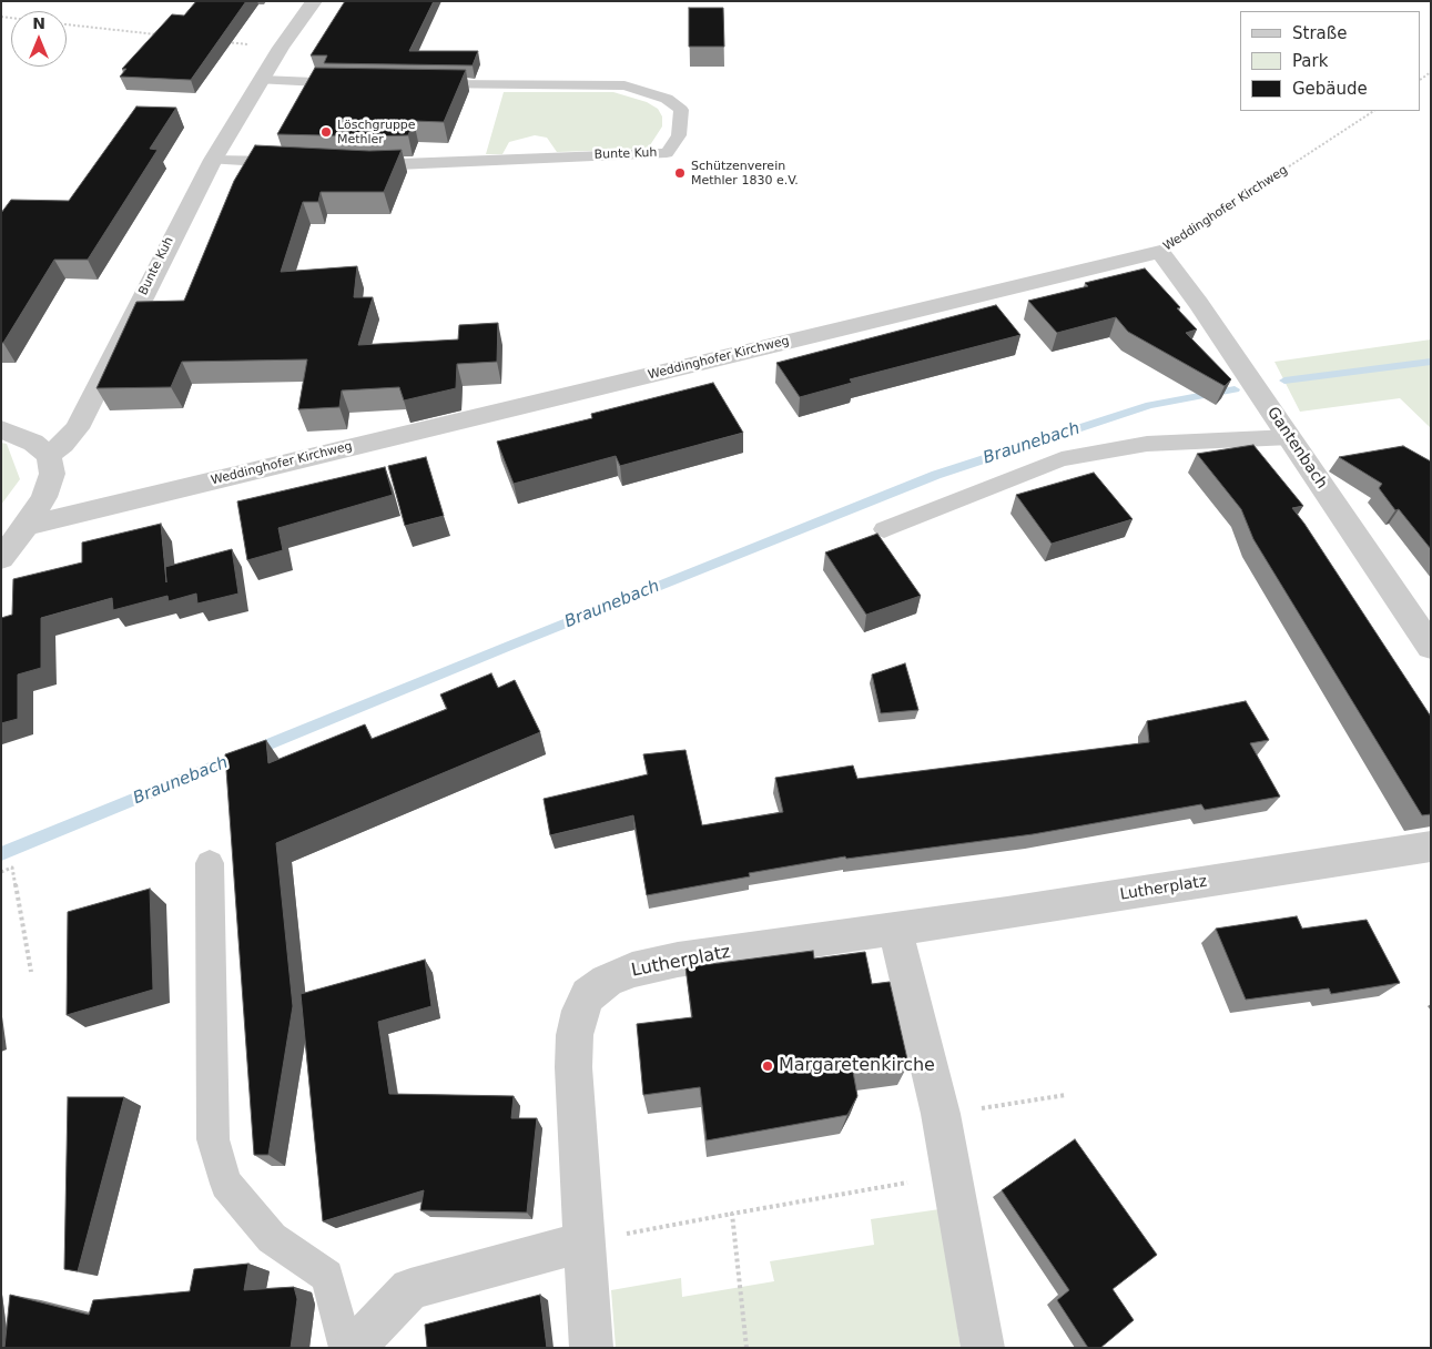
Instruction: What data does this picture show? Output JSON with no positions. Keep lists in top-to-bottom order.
{
  "streets": {
    "street": [
      "Bunte Kuh",
      "Weddinghofer Kirchweg",
      "Gantenbach",
      "Lutherplatz"
    ]
  },
  "crossings": [
    ["Weddinghofer Kirchweg", "Gantenbach"]
  ],
  "water": ["Braunebach"],
  "places": ["Löschgruppe Methler", "Schützenverein Methler 1830 e.V.", "Margaretenkirche"],
  "legend": ["Straße", "Park", "Gebäude"],
  "north": "top"
}
